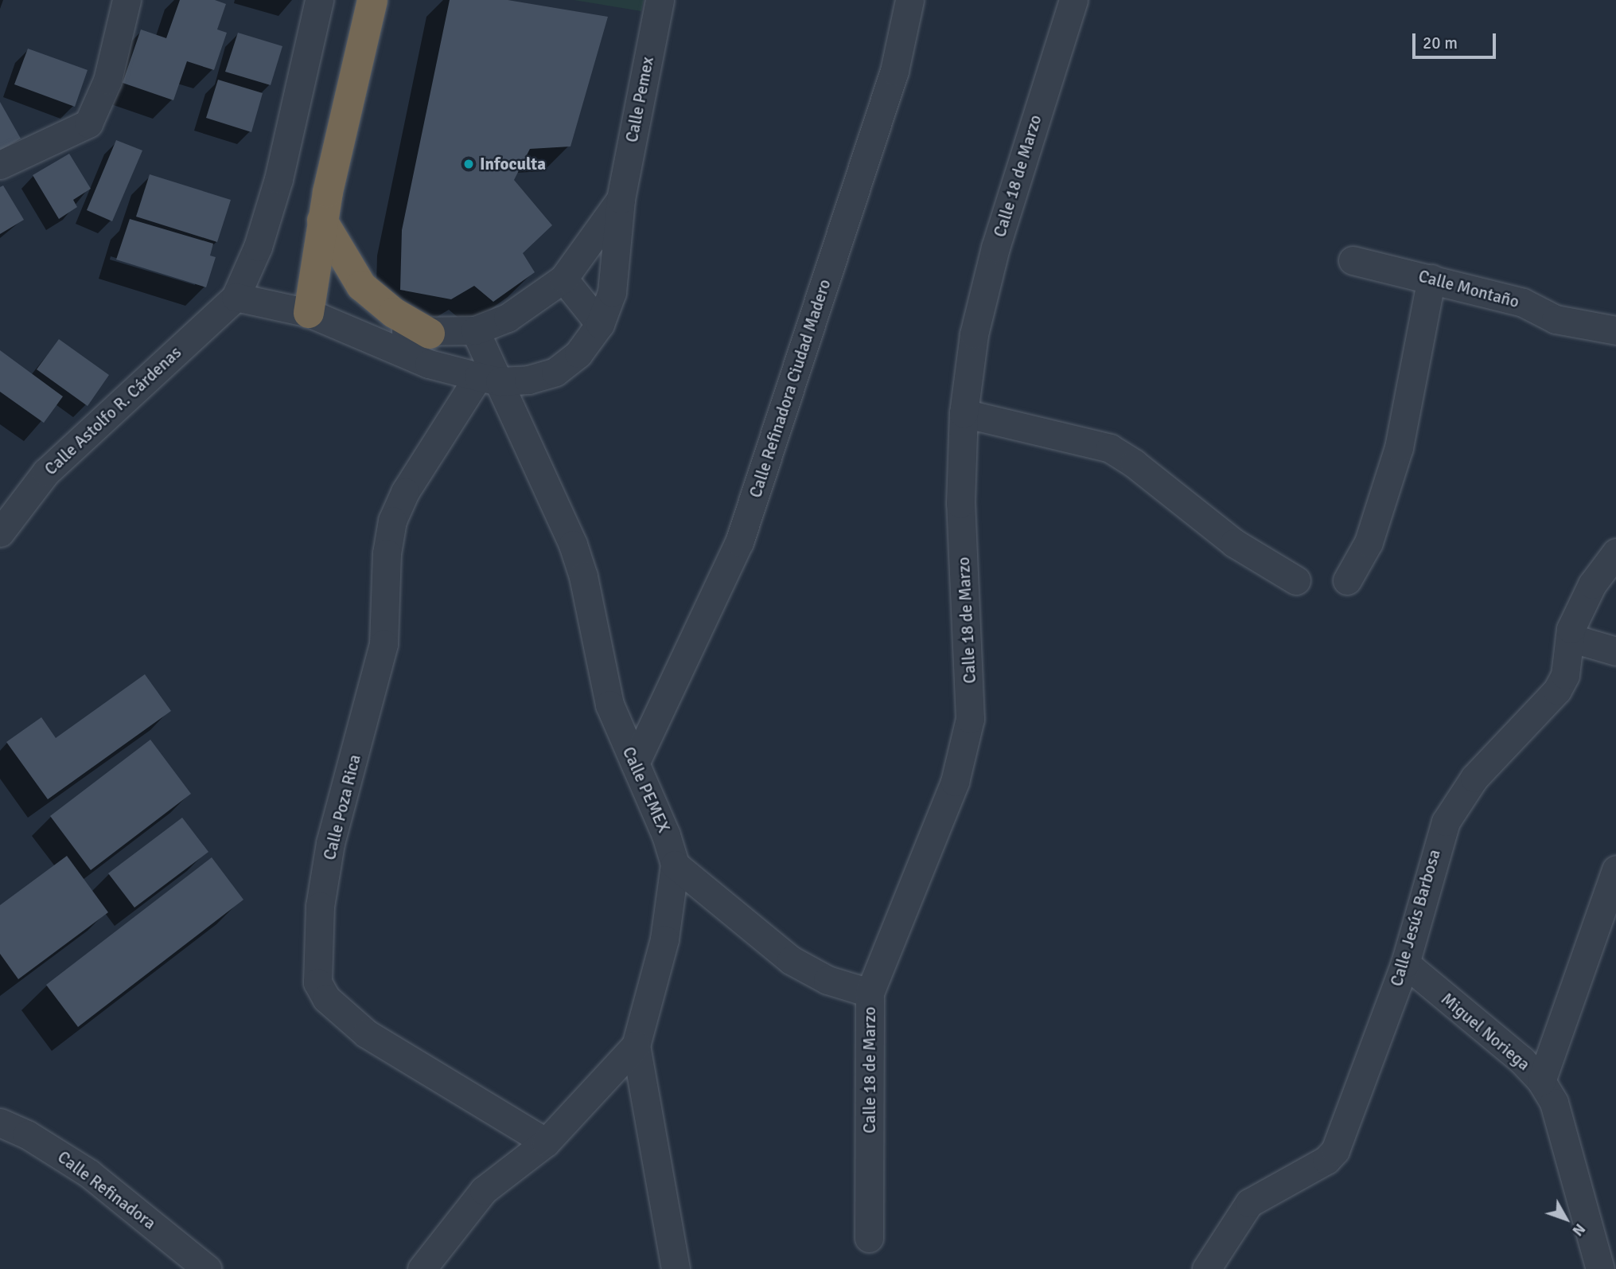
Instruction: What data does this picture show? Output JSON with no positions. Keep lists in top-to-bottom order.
{
  "streets": {
    "street": [
      "Calle Pemex",
      "Calle 18 de Marzo",
      "Calle Montaño",
      "Calle Refinadora Ciudad Madero",
      "Calle Astolfo R. Cárdenas",
      "Calle PEMEX",
      "Calle Poza Rica",
      "Calle Jesús Barbosa",
      "Miguel Noriega",
      "Calle Refinadora"
    ]
  },
  "crossings": [
    ["Calle Pemex", "Calle PEMEX"],
    ["Calle Pemex", "Calle Poza Rica"],
    ["Calle Refinadora Ciudad Madero", "Calle PEMEX"],
    ["Calle PEMEX", "Calle Poza Rica"],
    ["Calle Jesús Barbosa", "Miguel Noriega"]
  ],
  "places": ["Infoculta"],
  "scale_bar": "20 m",
  "north": "bottom right"
}
